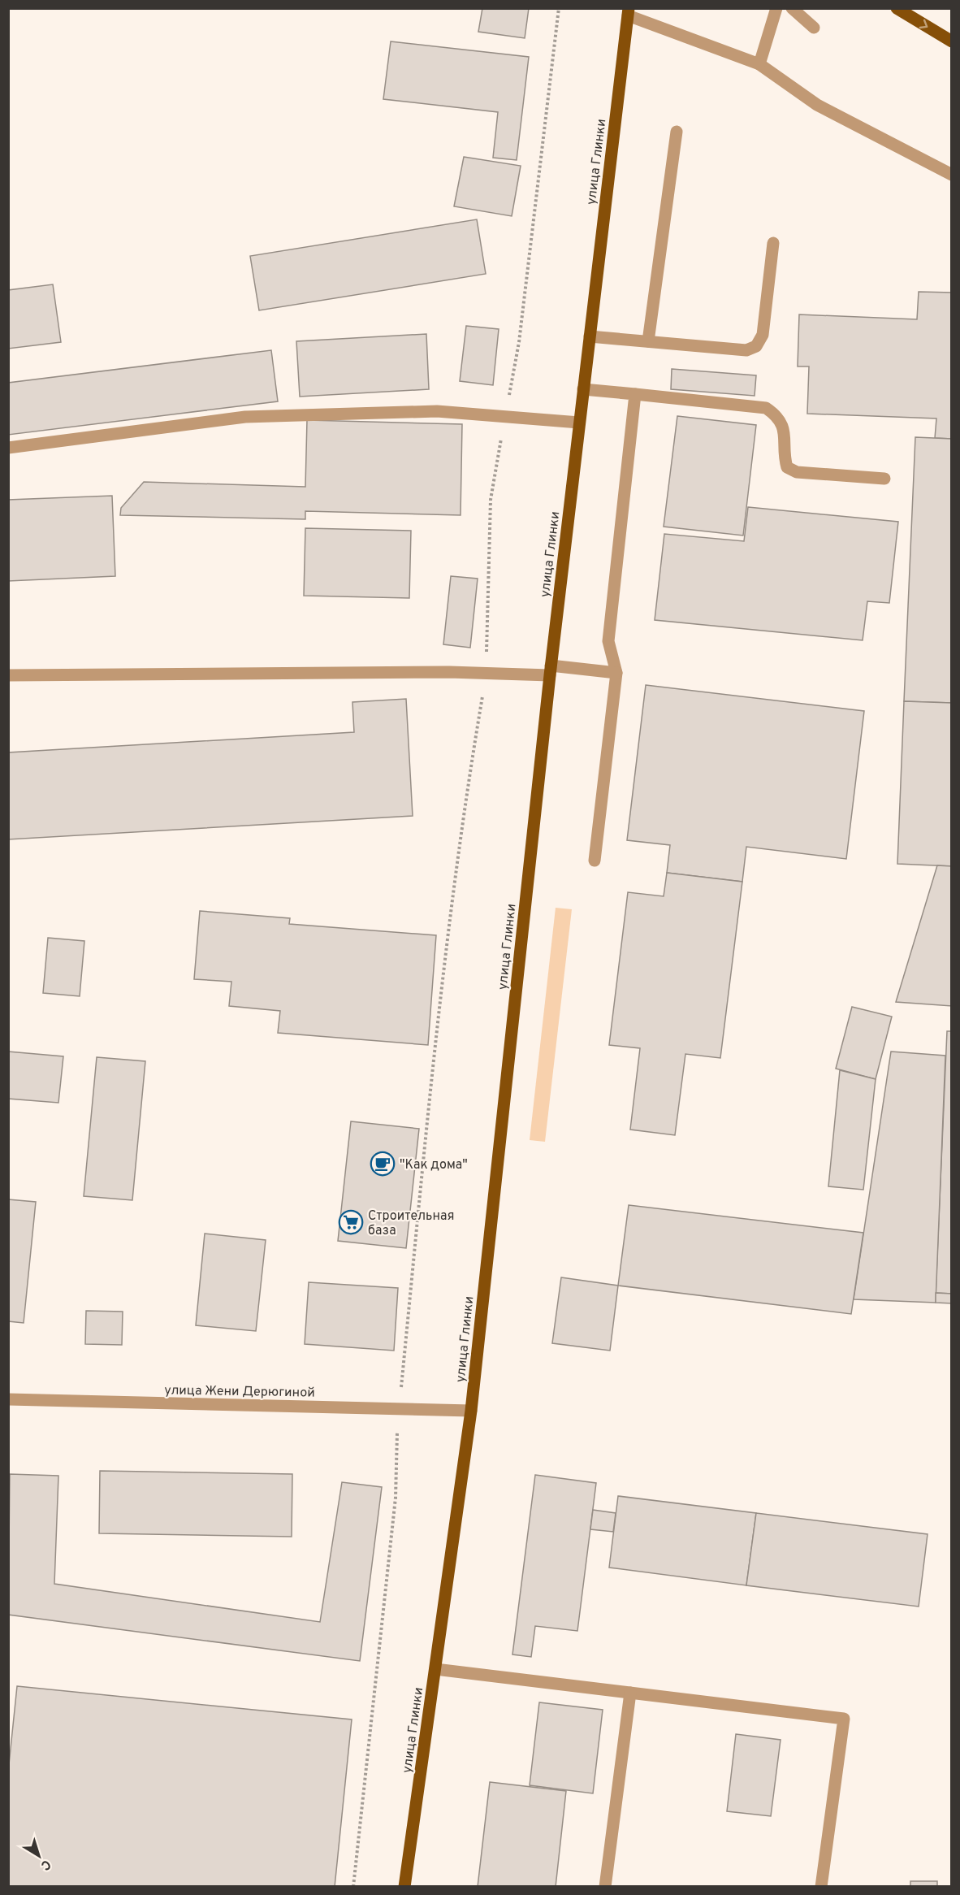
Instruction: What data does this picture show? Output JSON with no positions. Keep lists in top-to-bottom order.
{
  "streets": {
    "main road": ["улица Глинки"],
    "street": ["улица Жени Дерюгиной"]
  },
  "crossings": [
    ["улица Глинки", "улица Жени Дерюгиной"]
  ],
  "places": {
    "cafe": ["\"Как дома\""],
    "supermarket": ["Строительная база"]
  },
  "north": "bottom right"
}
